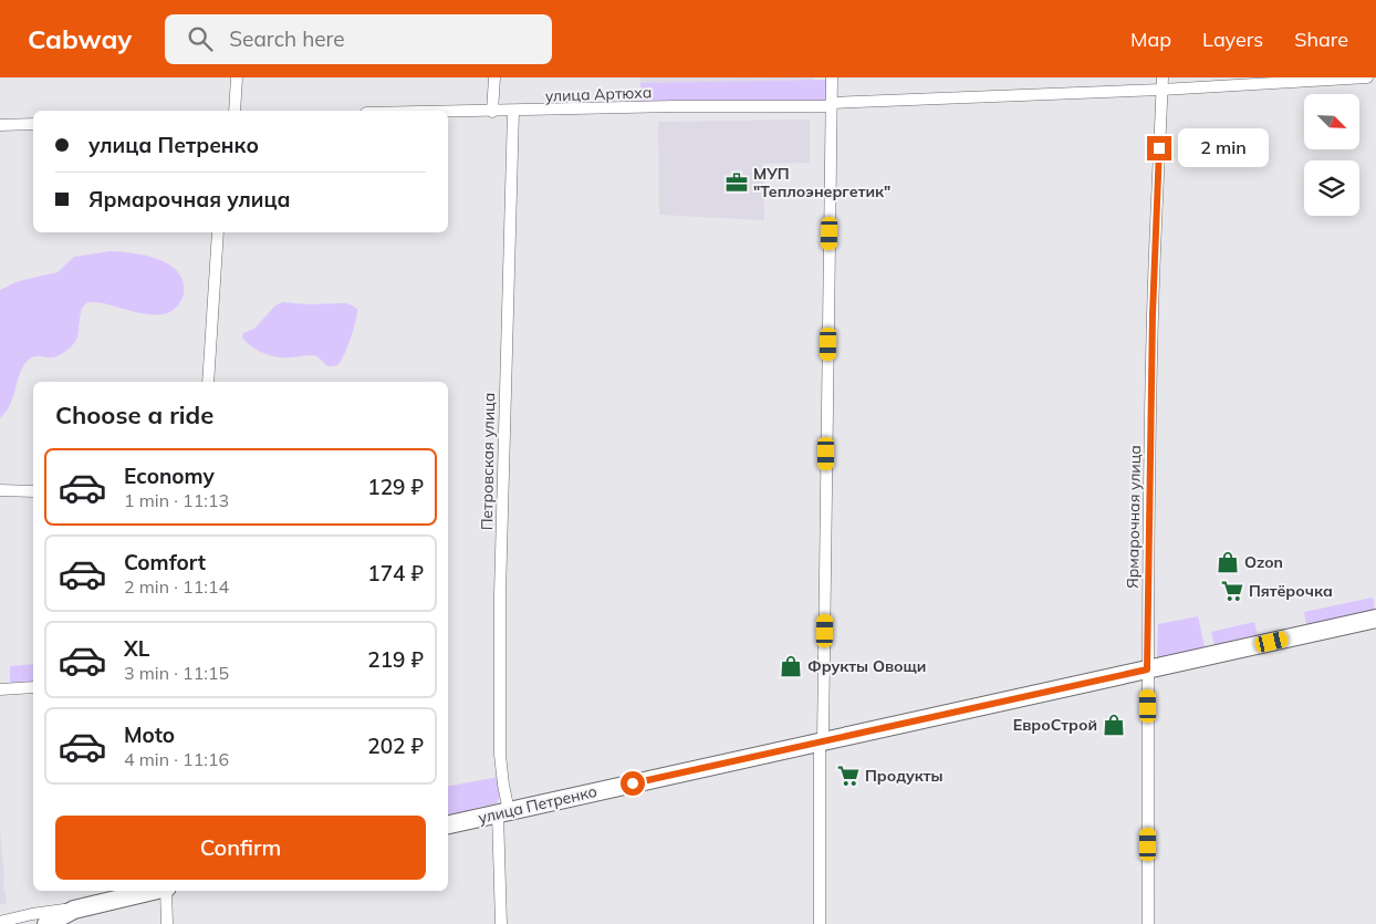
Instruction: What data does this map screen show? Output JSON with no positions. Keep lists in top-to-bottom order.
{
  "streets": {
    "main road": ["улица Петренко"],
    "street": ["улица Артюха", "Петровская улица", "Ярмарочная улица"]
  },
  "crossings": [
    ["улица Артюха", "Петровская улица"],
    ["улица Артюха", "Ярмарочная улица"],
    ["Петровская улица", "улица Петренко"],
    ["Ярмарочная улица", "улица Петренко"]
  ],
  "places": {
    "office": ["МУП \"Теплоэнергетик\""],
    "shop": ["Ozon", "Фрукты Овощи", "ЕвроСтрой"],
    "supermarket": ["Пятёрочка", "Продукты"]
  },
  "north": "bottom right",
  "page": {
    "header": "Cabway",
    "search": "Search here",
    "nav": ["Map", "Layers", "Share"],
    "banner": ["улица Петренко", "Ярмарочная улица"],
    "bubble": "2 min",
    "heading": "Choose a ride",
    "list": [
      {
        "name": "Economy",
        "note": "1 min · 11:13",
        "value": "129 ₽"
      },
      {
        "name": "Comfort",
        "note": "2 min · 11:14",
        "value": "174 ₽"
      },
      {
        "name": "XL",
        "note": "3 min · 11:15",
        "value": "219 ₽"
      },
      {
        "name": "Moto",
        "note": "4 min · 11:16",
        "value": "202 ₽"
      }
    ],
    "buttons": "Confirm"
  }
}
